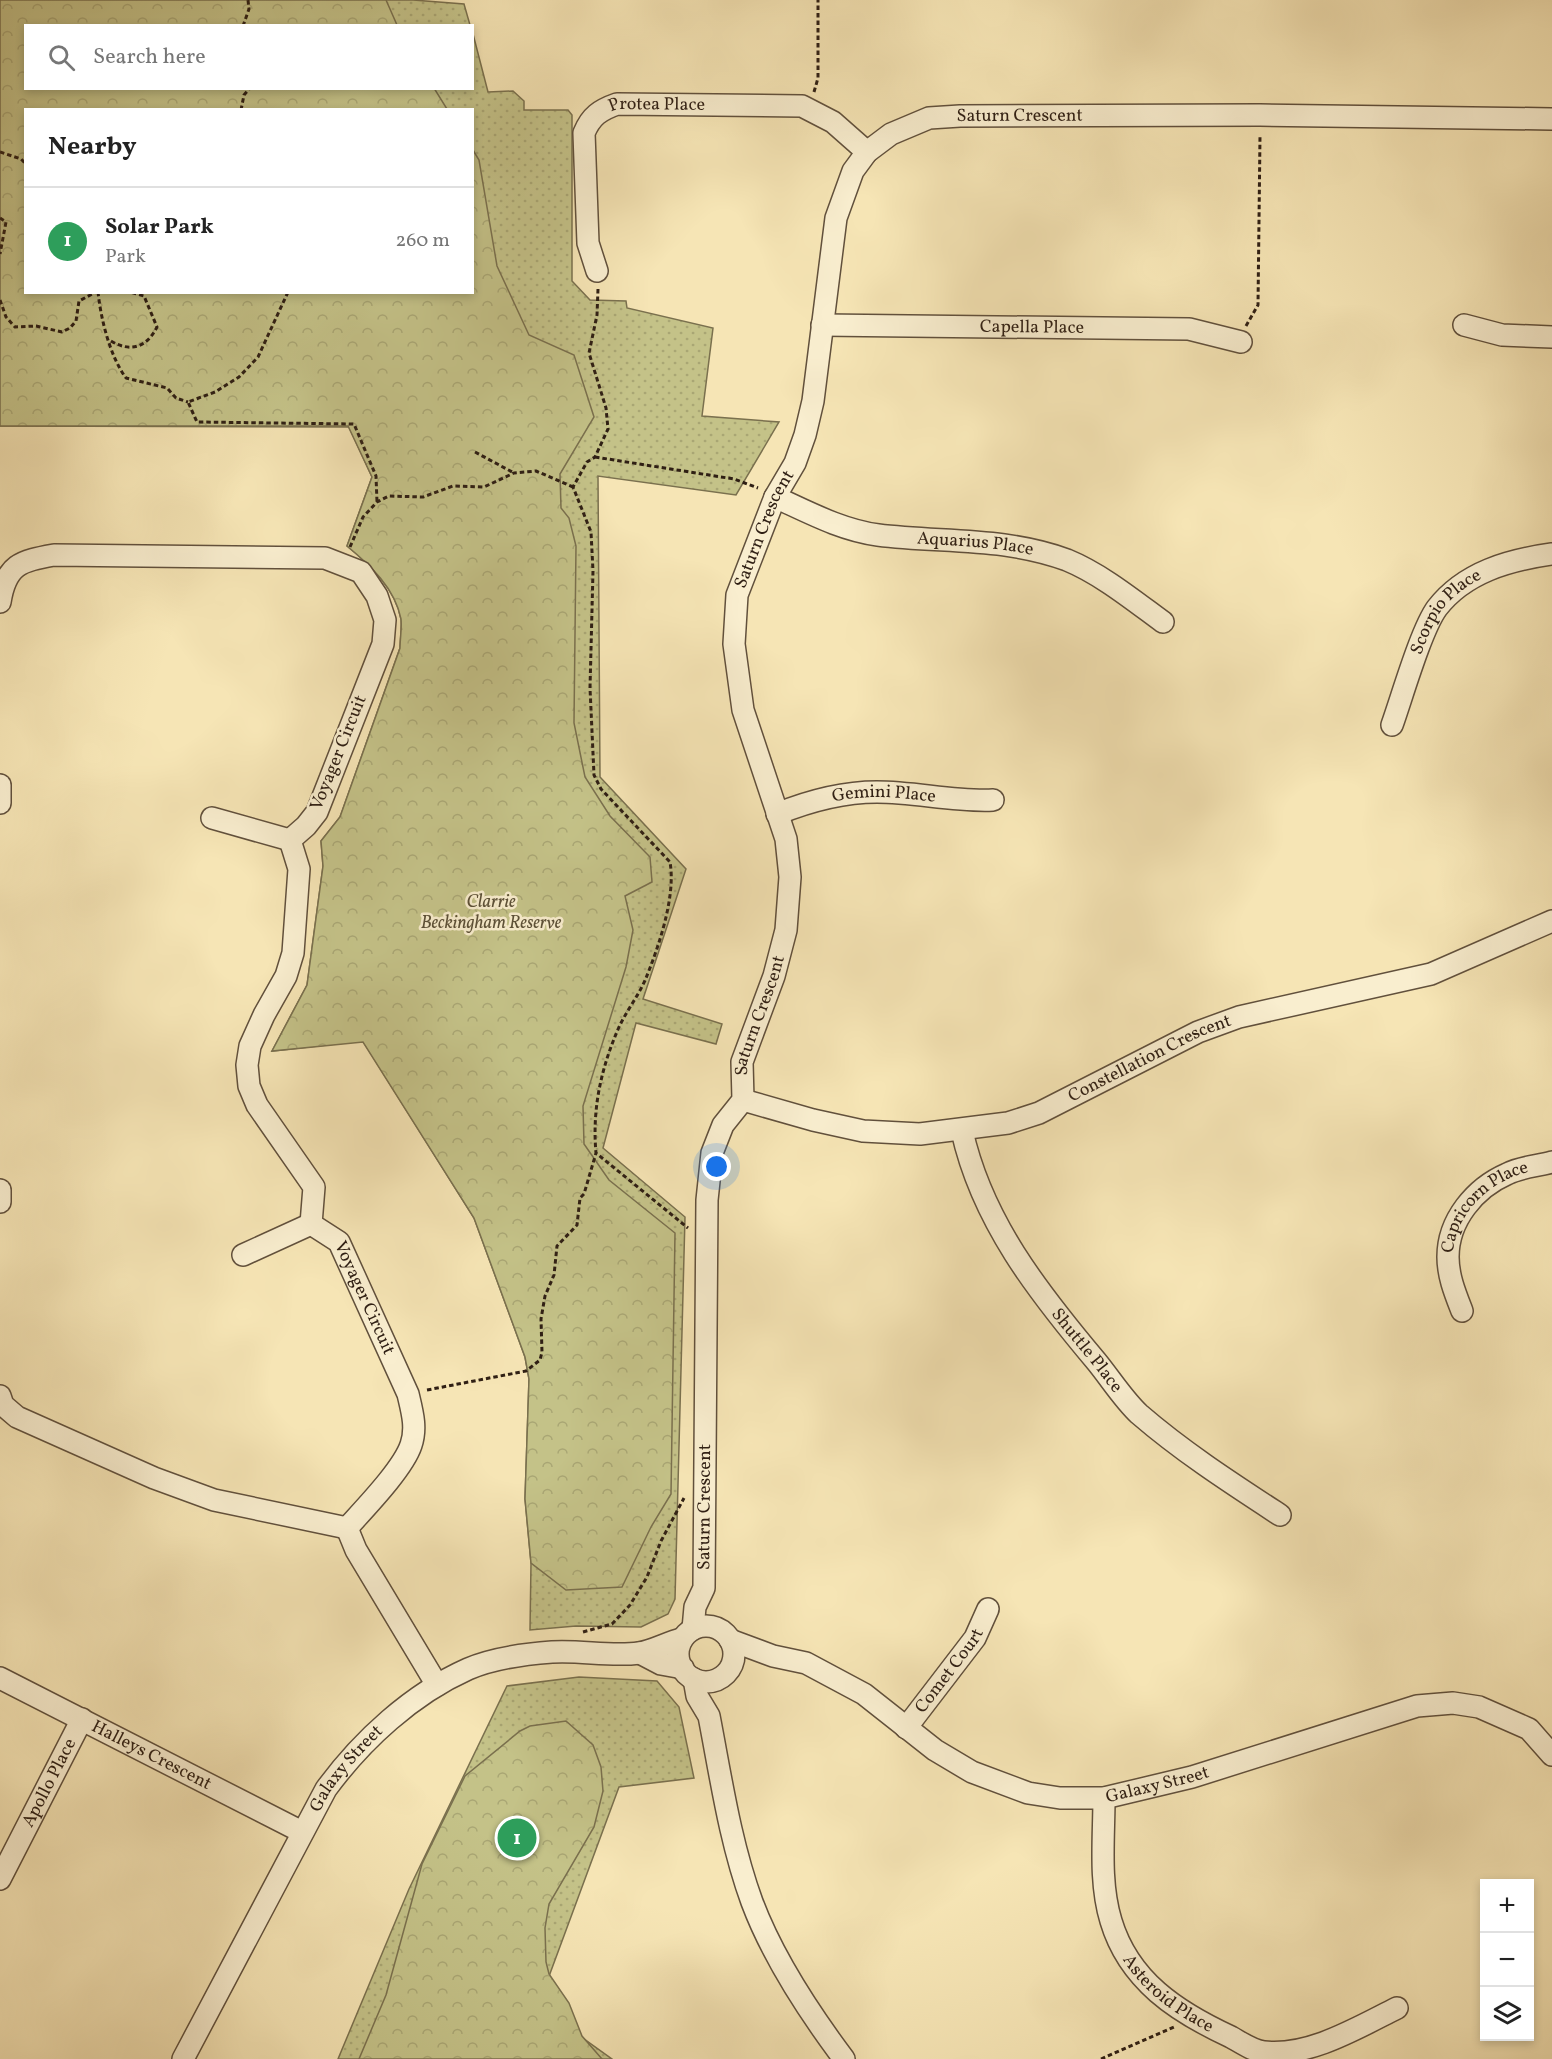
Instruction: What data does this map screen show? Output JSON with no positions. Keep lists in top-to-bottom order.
{
  "streets": {
    "street": [
      "Protea Place",
      "Saturn Crescent",
      "Capella Place",
      "Aquarius Place",
      "Scorpio Place",
      "Voyager Circuit",
      "Gemini Place",
      "Constellation Crescent",
      "Capricorn Place",
      "Shuttle Place",
      "Comet Court",
      "Halleys Crescent",
      "Galaxy Street",
      "Apollo Place",
      "Asteroid Place"
    ]
  },
  "crossings": [
    ["Protea Place", "Saturn Crescent"],
    ["Saturn Crescent", "Capella Place"],
    ["Saturn Crescent", "Aquarius Place"],
    ["Saturn Crescent", "Gemini Place"],
    ["Saturn Crescent", "Constellation Crescent"],
    ["Saturn Crescent", "Galaxy Street"],
    ["Constellation Crescent", "Shuttle Place"],
    ["Comet Court", "Galaxy Street"],
    ["Halleys Crescent", "Galaxy Street"],
    ["Halleys Crescent", "Apollo Place"],
    ["Galaxy Street", "Asteroid Place"]
  ],
  "parks": ["Clarrie Beckingham Reserve"],
  "page": {
    "search": "Search here",
    "heading": "Nearby",
    "list": [
      {
        "mark": "1",
        "name": "Solar Park",
        "note": "Park",
        "value": "260 m"
      }
    ],
    "pins": "1",
    "map_buttons": ["+", "−"]
  }
}
